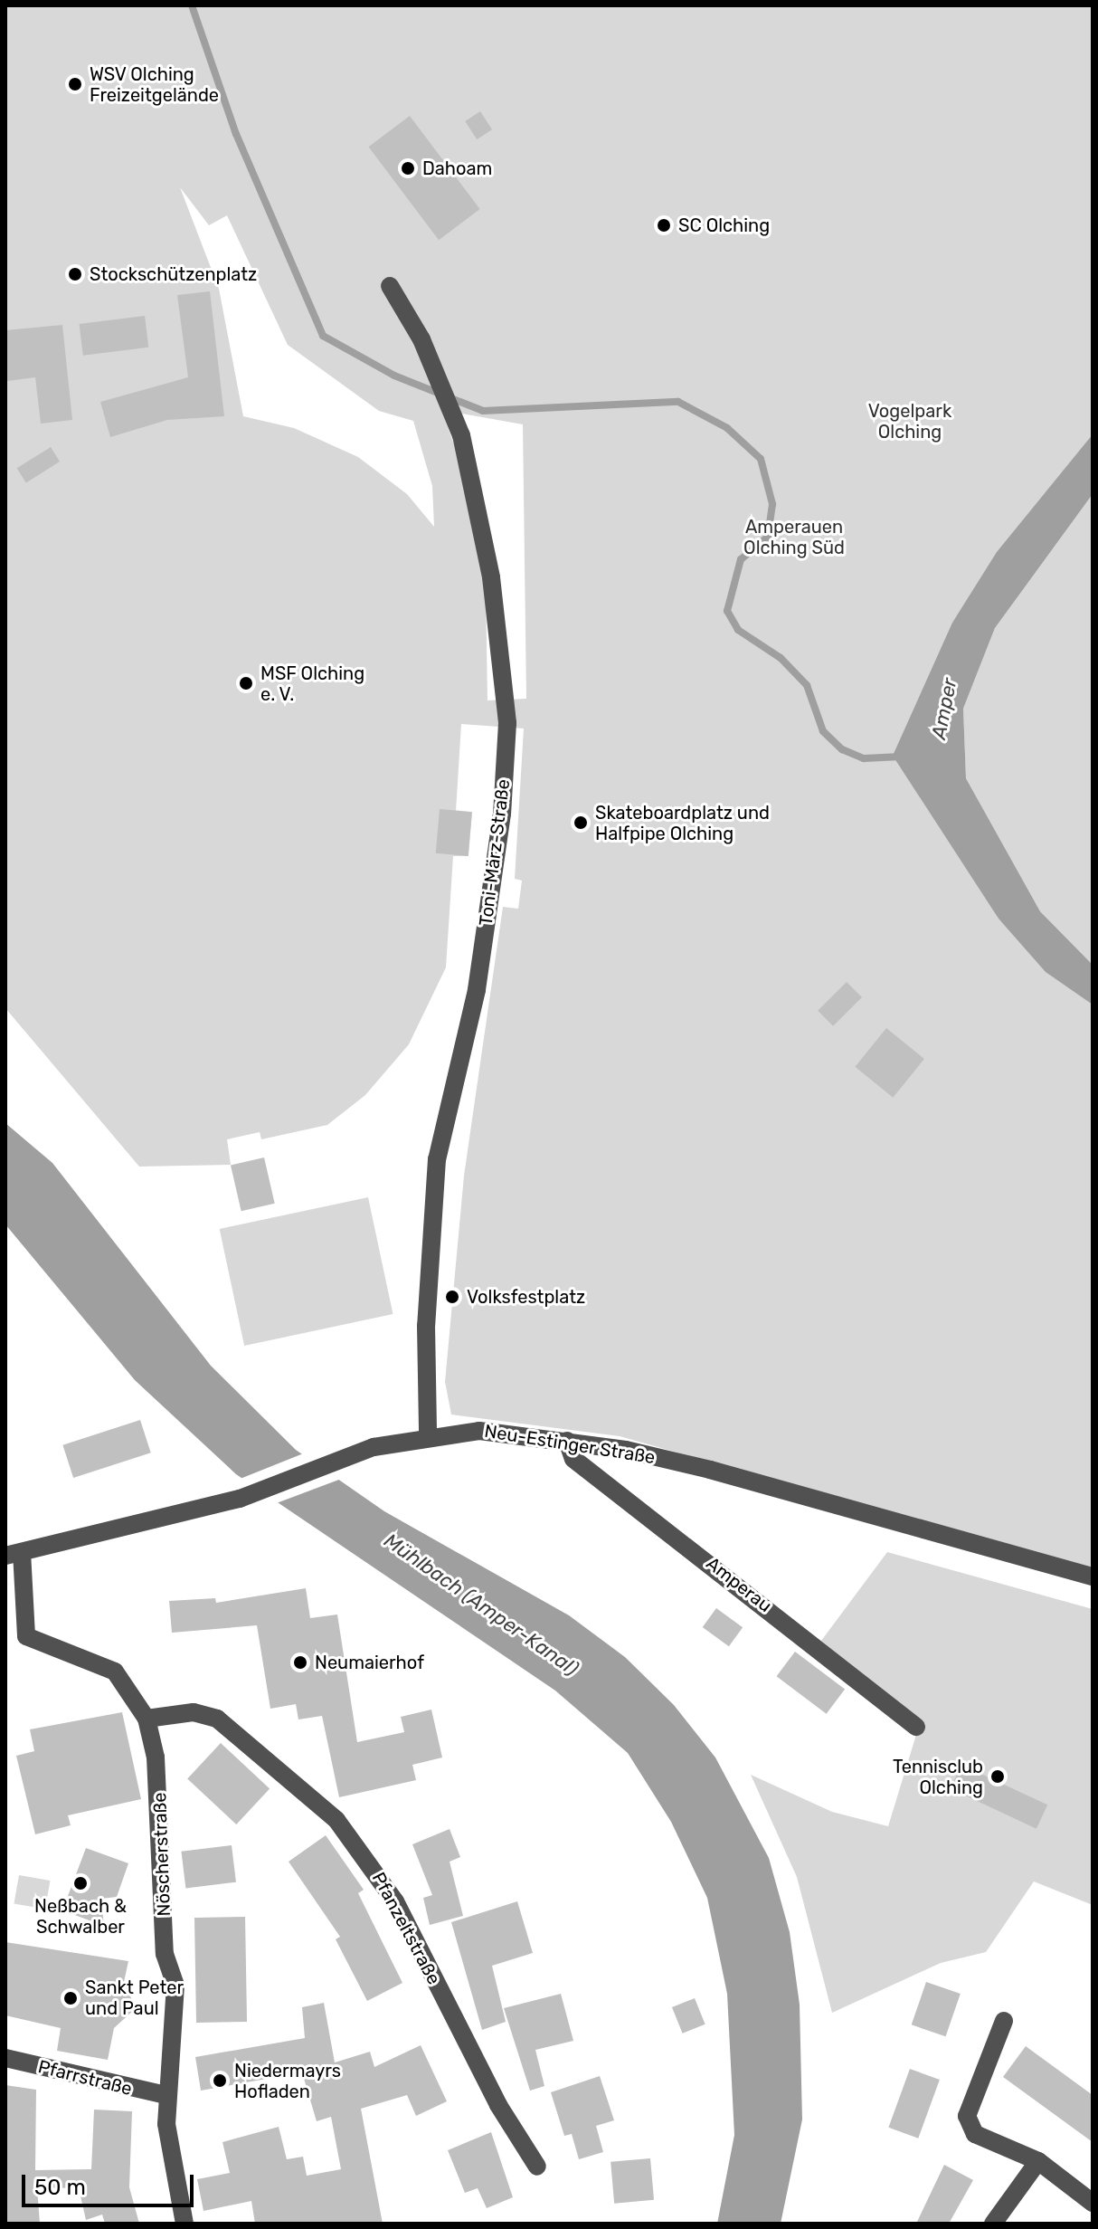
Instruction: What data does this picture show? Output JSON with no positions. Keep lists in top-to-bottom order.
{
  "streets": {
    "street": [
      "Toni-März-Straße",
      "Neu-Estinger Straße",
      "Amperau",
      "Nöscherstraße",
      "Pfanzeltstraße",
      "Pfarrstraße"
    ]
  },
  "crossings": [
    ["Toni-März-Straße", "Neu-Estinger Straße"],
    ["Neu-Estinger Straße", "Amperau"],
    ["Neu-Estinger Straße", "Nöscherstraße"],
    ["Nöscherstraße", "Pfanzeltstraße"],
    ["Nöscherstraße", "Pfarrstraße"]
  ],
  "water": ["Amper", "Mühlbach (Amper-Kanal)"],
  "parks": ["Vogelpark Olching", "Amperauen Olching Süd"],
  "places": [
    "WSV Olching Freizeitgelände",
    "Dahoam",
    "SC Olching",
    "Stockschützenplatz",
    "MSF Olching e. V.",
    "Skateboardplatz und Halfpipe Olching",
    "Volksfestplatz",
    "Neumaierhof",
    "Tennisclub Olching",
    "Neßbach & Schwalber",
    "Sankt Peter und Paul",
    "Niedermayrs Hofladen"
  ],
  "scale_bar": "50 m"
}
